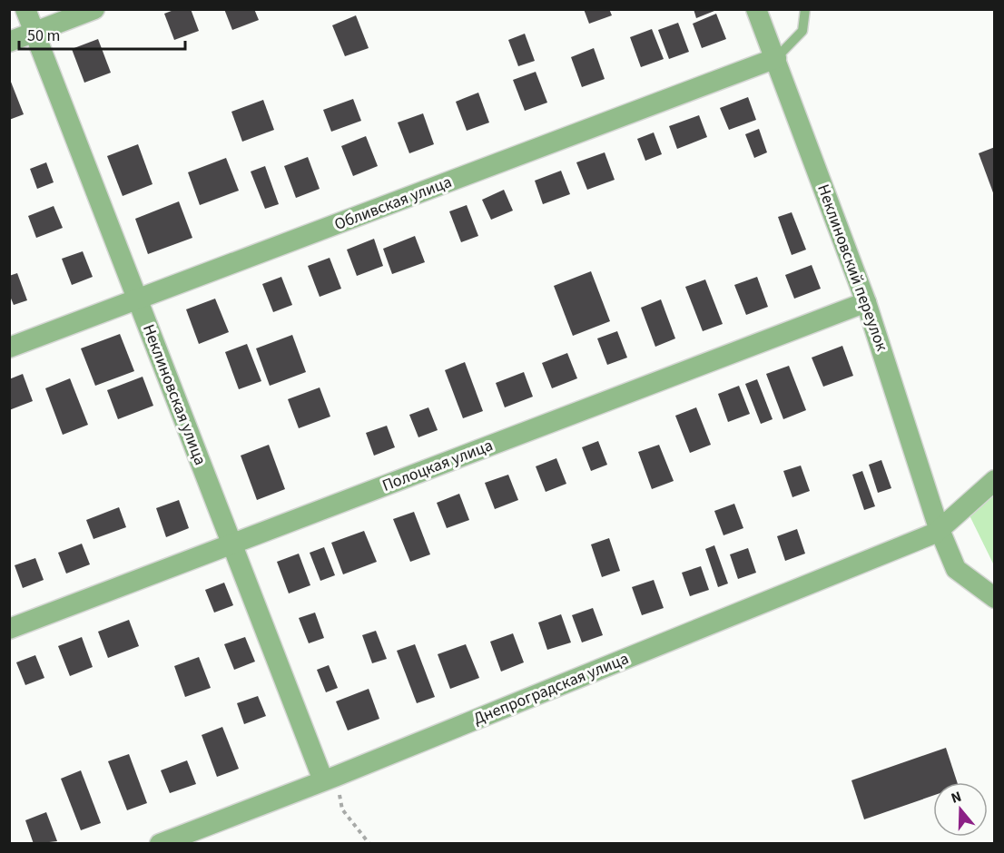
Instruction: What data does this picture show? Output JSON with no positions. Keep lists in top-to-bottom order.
{
  "streets": {
    "street": [
      "Обливская улица",
      "Неклиновский переулок",
      "Неклиновская улица",
      "Полоцкая улица",
      "Днепроградская улица"
    ]
  },
  "crossings": [
    ["Обливская улица", "Неклиновский переулок"],
    ["Обливская улица", "Неклиновская улица"],
    ["Неклиновский переулок", "Полоцкая улица"],
    ["Неклиновский переулок", "Днепроградская улица"],
    ["Неклиновская улица", "Полоцкая улица"],
    ["Неклиновская улица", "Днепроградская улица"]
  ],
  "scale_bar": "50 m",
  "north": "top"
}
